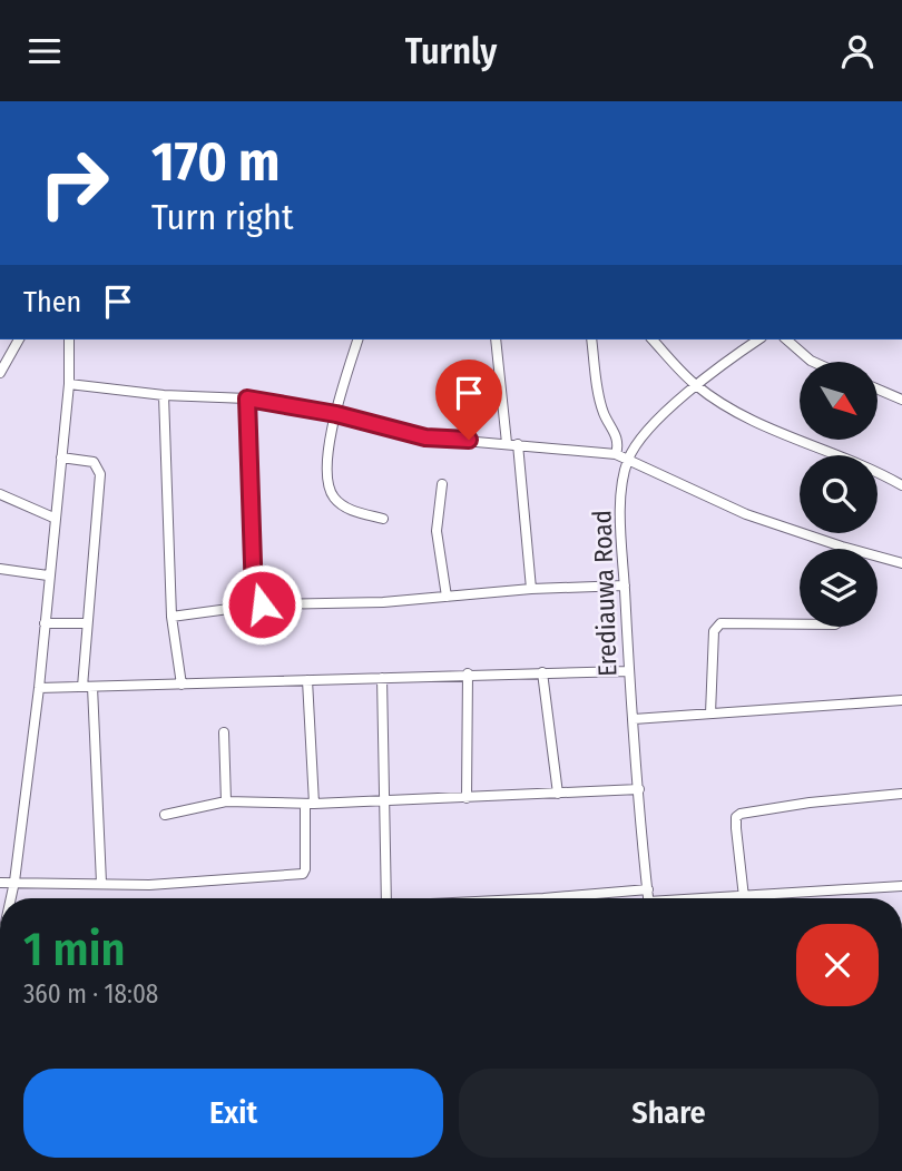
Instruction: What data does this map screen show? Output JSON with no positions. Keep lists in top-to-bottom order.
{
  "streets": {
    "street": ["Erediauwa Road"]
  },
  "north": "bottom right",
  "page": {
    "header": "Turnly",
    "turn": ["170 m", "Turn right"],
    "then": "Then",
    "heading": ["1 min", "360 m · 18:08"],
    "buttons": ["Exit", "Share"]
  }
}
